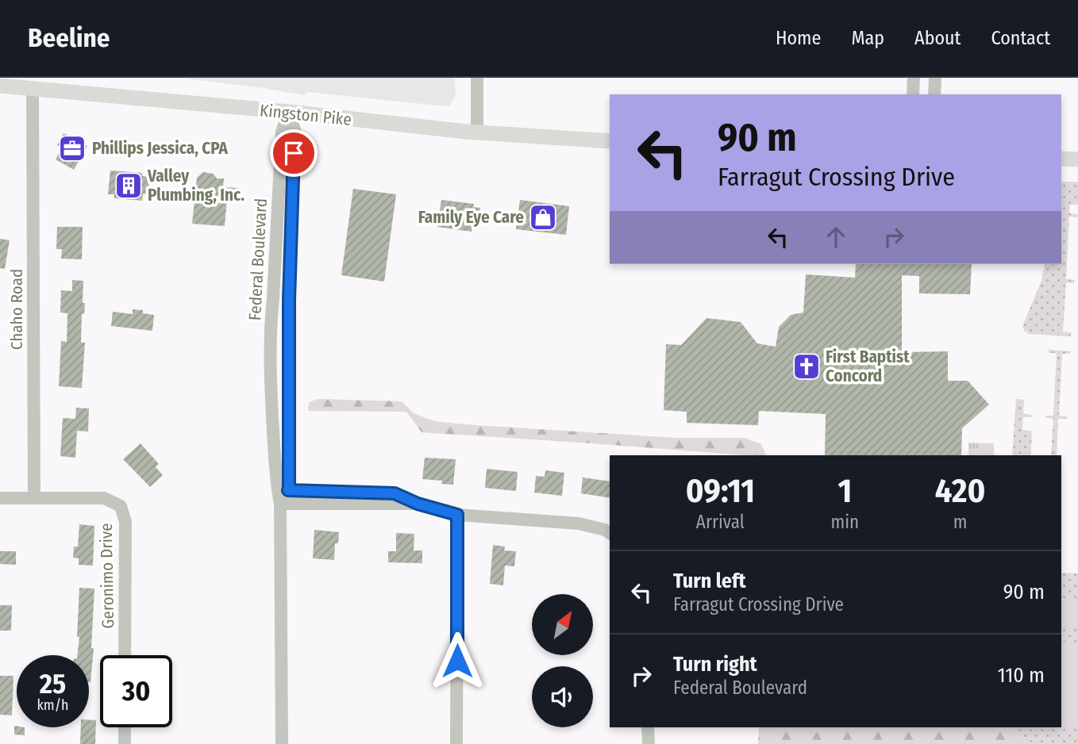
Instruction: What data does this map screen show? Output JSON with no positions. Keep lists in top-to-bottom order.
{
  "streets": {
    "main road": ["Kingston Pike"],
    "street": ["Federal Boulevard", "Chaho Road", "Geronimo Drive"]
  },
  "crossings": [
    ["Kingston Pike", "Federal Boulevard"],
    ["Kingston Pike", "Chaho Road"],
    ["Chaho Road", "Geronimo Drive"]
  ],
  "places": {
    "office": ["Phillips Jessica, CPA"],
    "building": ["Valley Plumbing, Inc."],
    "shop": ["Family Eye Care"],
    "church": ["First Baptist Concord"]
  },
  "north": "top right",
  "page": {
    "header": "Beeline",
    "nav": [
      "Home",
      "Map",
      "About",
      "Contact"
    ],
    "turn": ["90 m", "Farragut Crossing Drive"],
    "eta": [
      "09:11",
      "Arrival",
      "1",
      "min",
      "420",
      "m"
    ],
    "list": [
      {
        "name": "Turn left",
        "note": "Farragut Crossing Drive",
        "value": "90 m"
      },
      {
        "name": "Turn right",
        "note": "Federal Boulevard",
        "value": "110 m"
      }
    ],
    "speed": "25 km/h",
    "limit": "30"
  }
}
